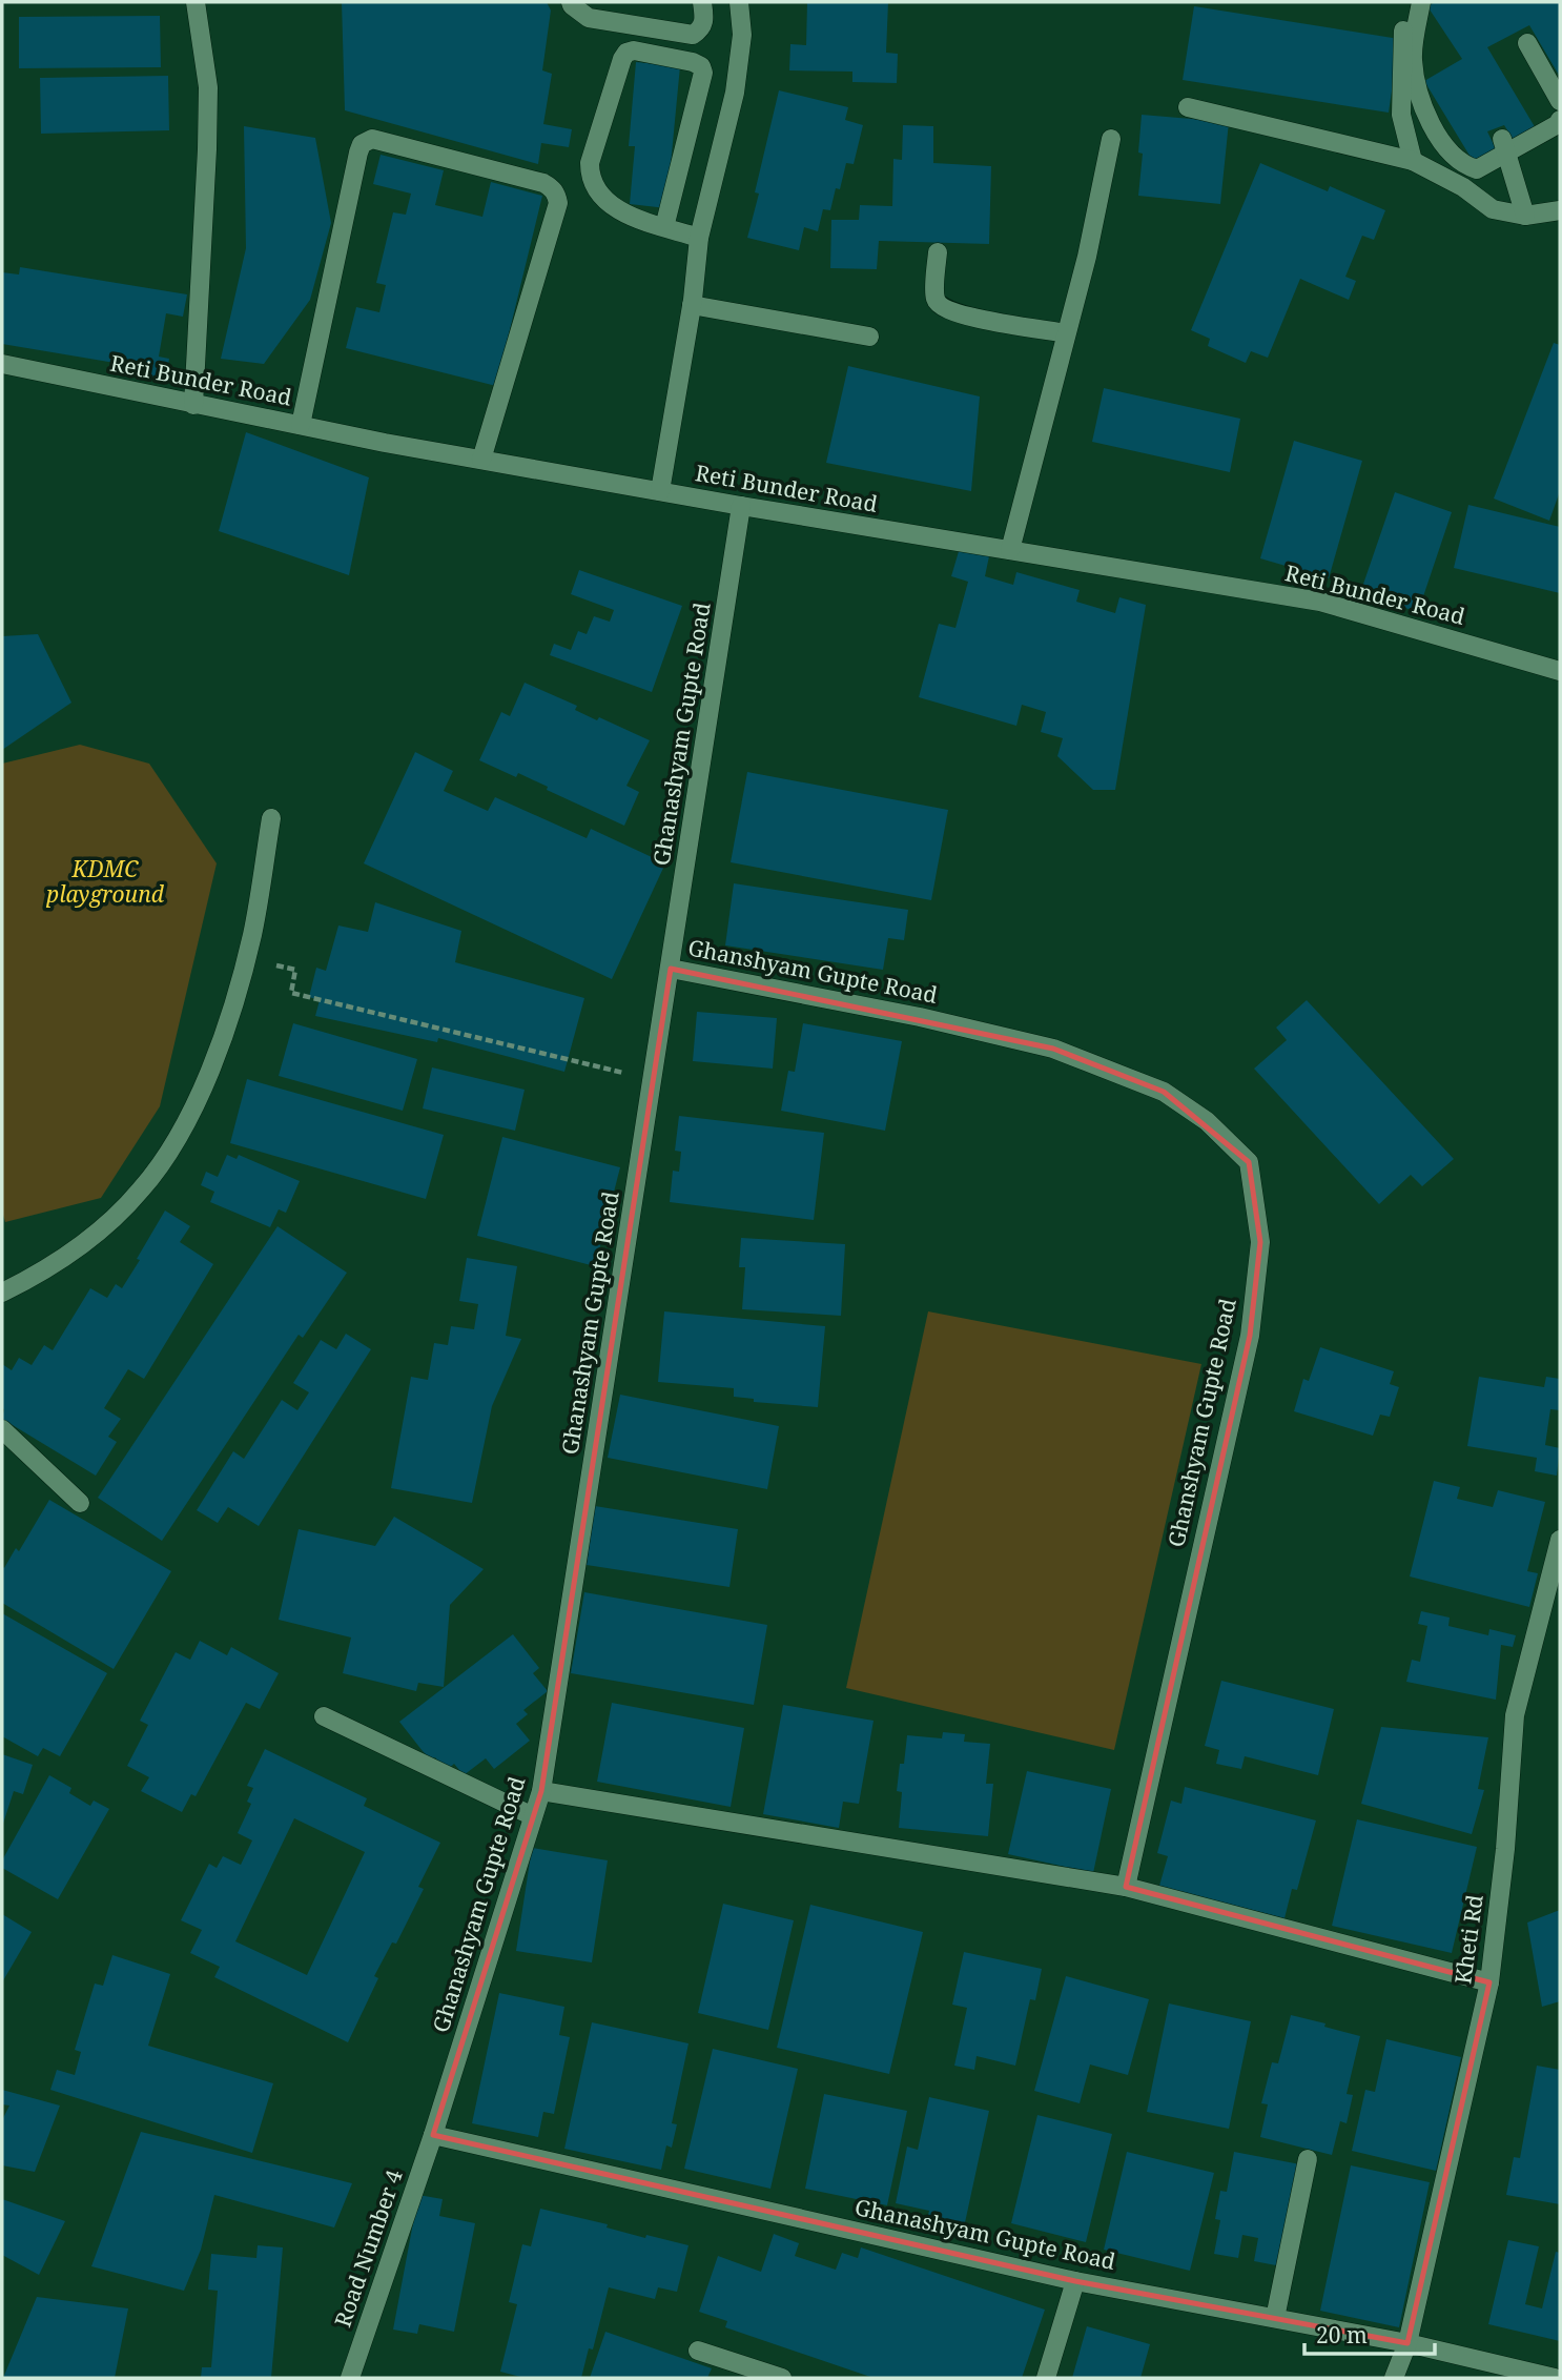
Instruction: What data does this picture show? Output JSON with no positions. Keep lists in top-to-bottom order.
{
  "streets": {
    "street": [
      "Reti Bunder Road",
      "Ghanashyam Gupte Road",
      "Ghanshyam Gupte Road",
      "Kheti Rd",
      "Road Number 4"
    ]
  },
  "crossings": [
    ["Reti Bunder Road", "Ghanashyam Gupte Road"],
    ["Ghanashyam Gupte Road", "Ghanshyam Gupte Road"],
    ["Ghanashyam Gupte Road", "Kheti Rd"],
    ["Ghanashyam Gupte Road", "Road Number 4"]
  ],
  "parks": ["KDMC playground"],
  "scale_bar": "20 m"
}
